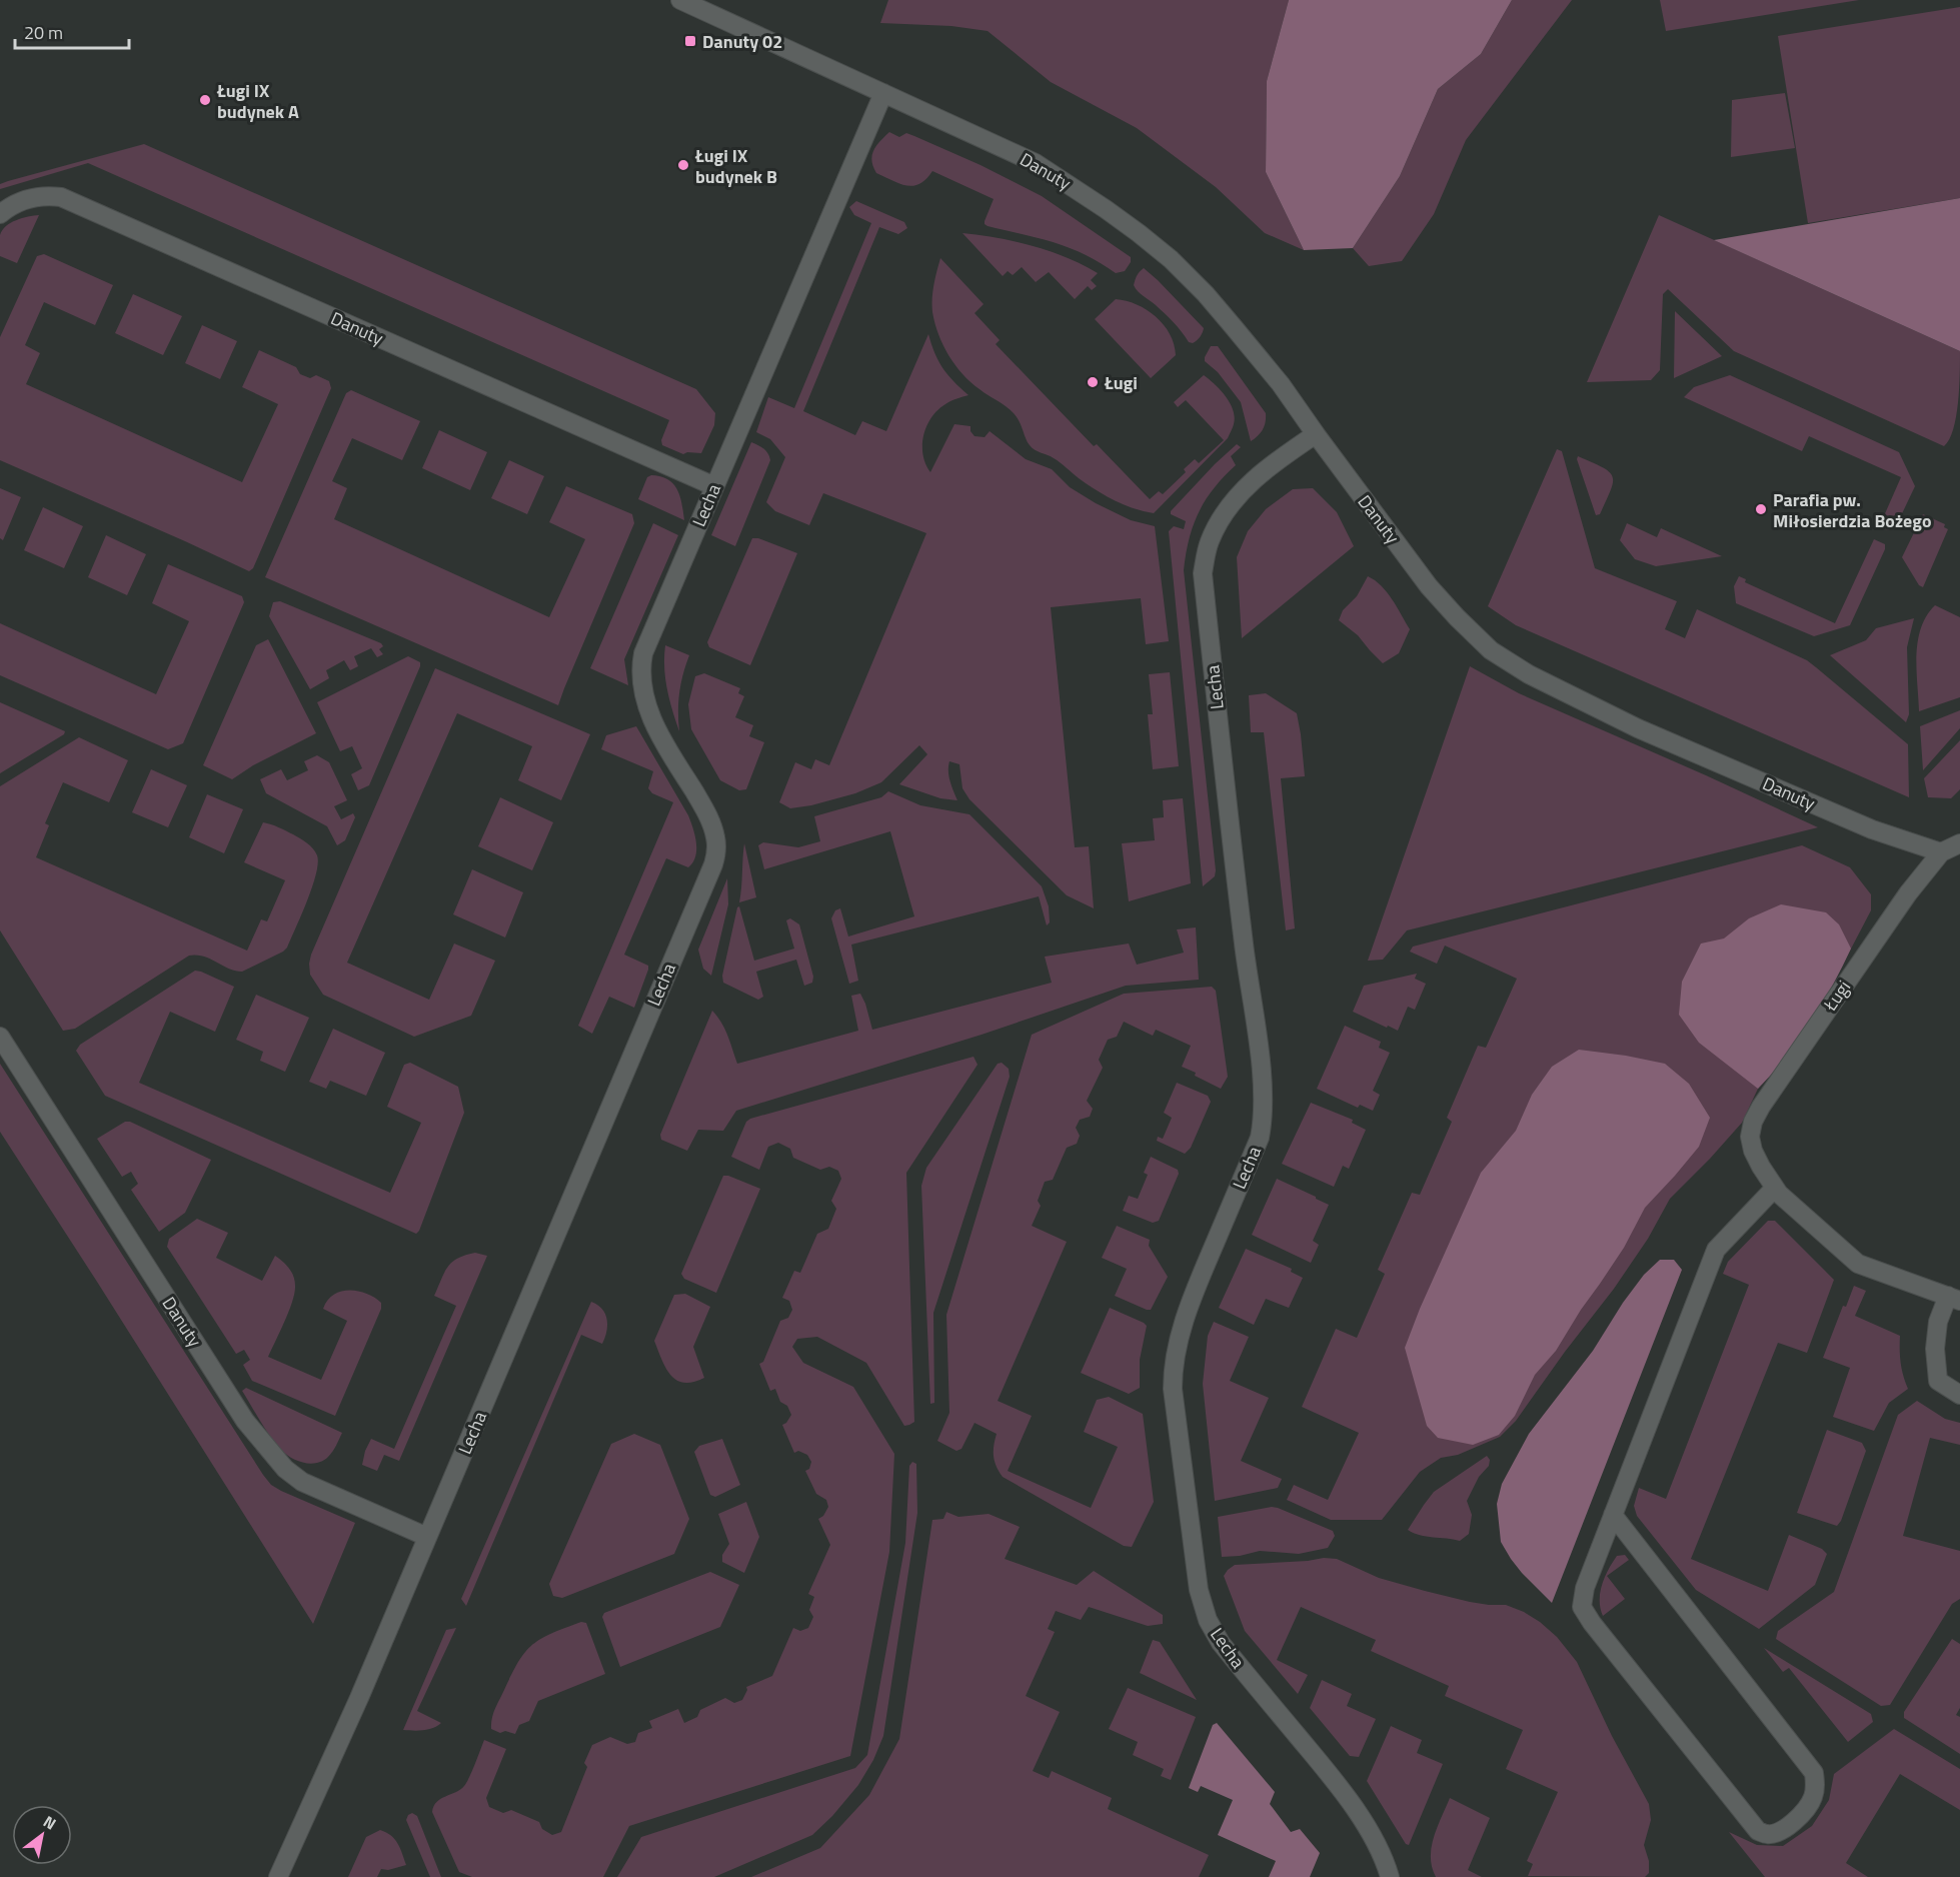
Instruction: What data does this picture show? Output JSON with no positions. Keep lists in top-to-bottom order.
{
  "streets": {
    "street": ["Danuty", "Lecha", "Ługi"]
  },
  "crossings": [
    ["Danuty", "Lecha"],
    ["Danuty", "Ługi"]
  ],
  "places": {
    "transit": ["Danuty 02"],
    "other": [
      "Ługi IX budynek A",
      "Ługi IX budynek B",
      "Ługi",
      "Parafia pw. Miłosierdzia Bożego"
    ]
  },
  "scale_bar": "20 m",
  "north": "top right"
}
